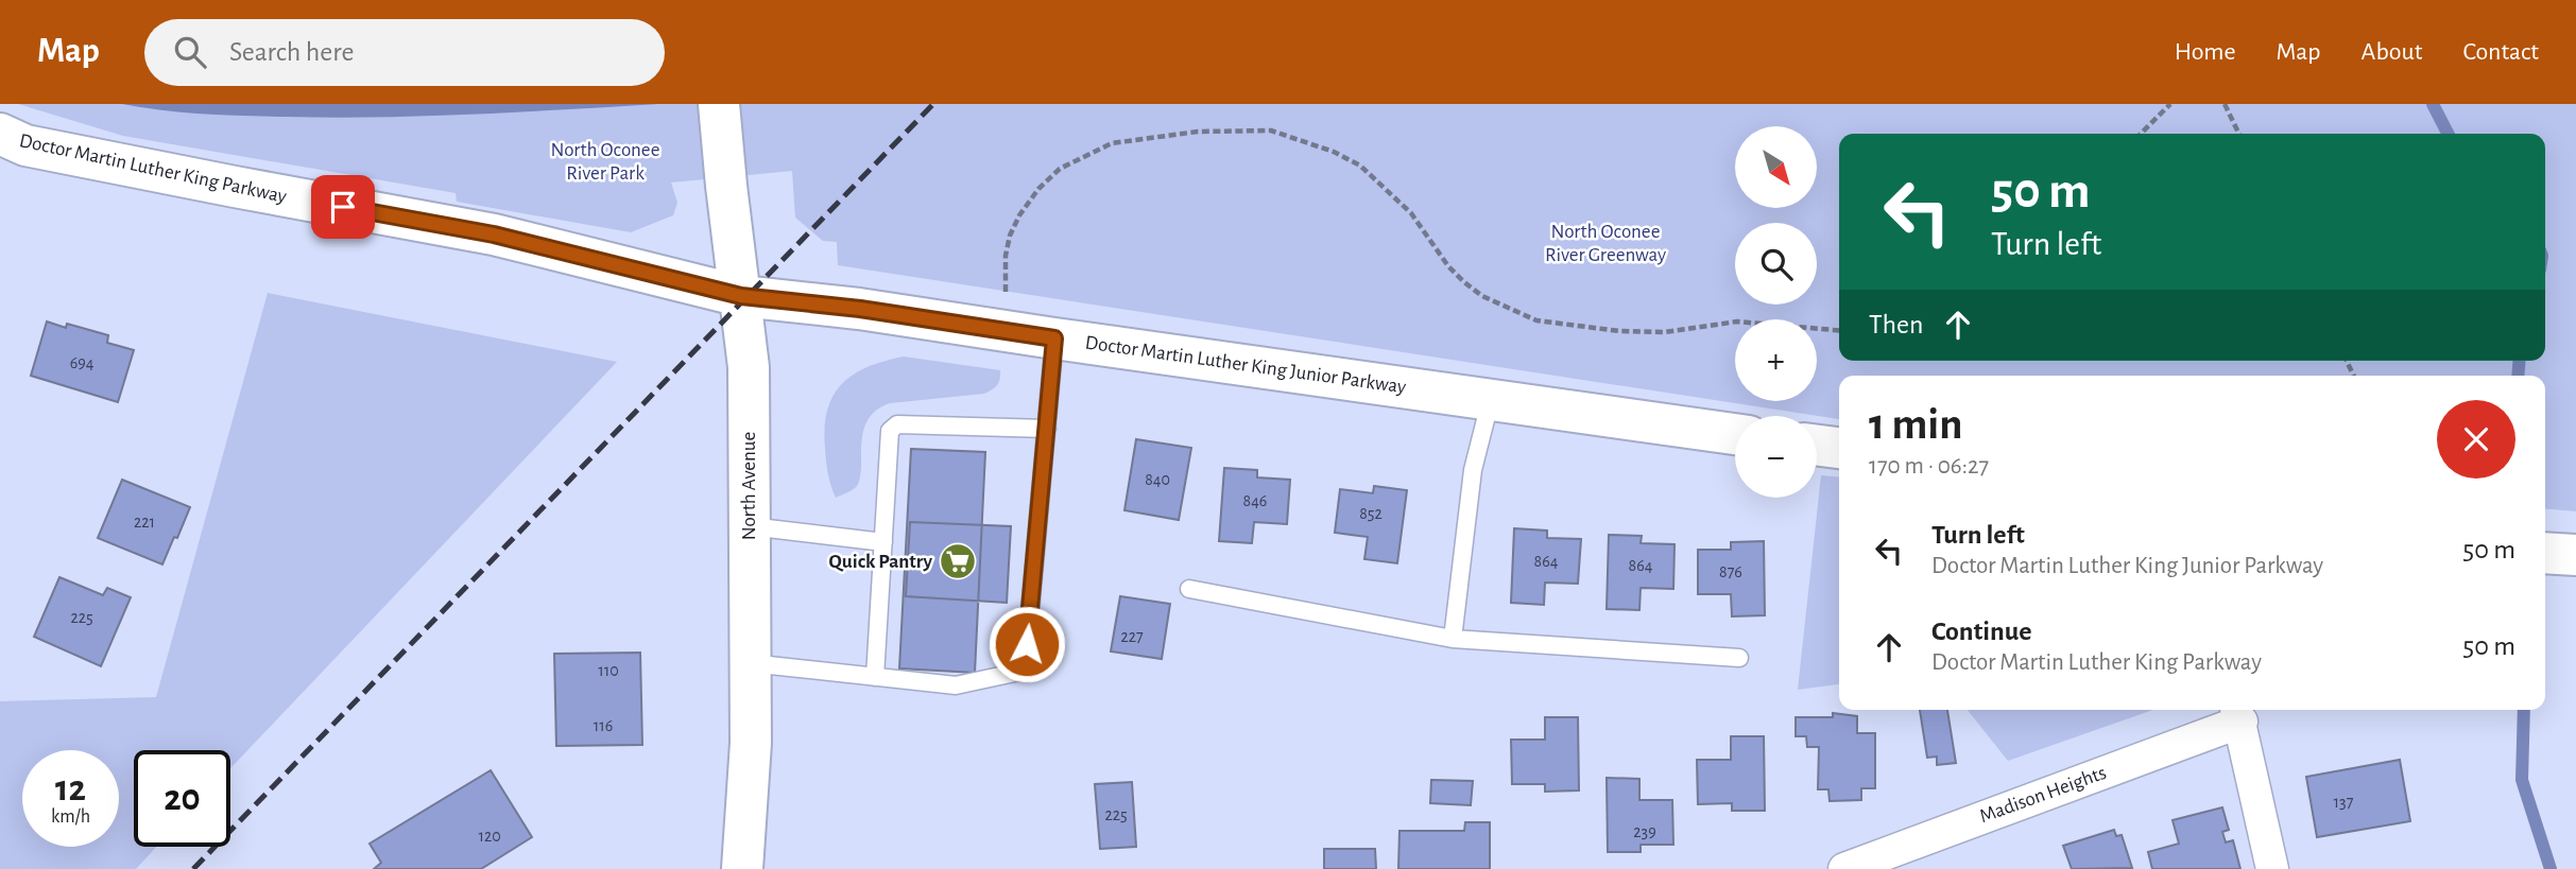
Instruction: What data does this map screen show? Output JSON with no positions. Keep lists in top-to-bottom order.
{
  "streets": {
    "main road": ["Doctor Martin Luther King Parkway", "Doctor Martin Luther King Junior Parkway", "North Avenue"],
    "street": ["Madison Heights"]
  },
  "crossings": [
    ["Doctor Martin Luther King Parkway", "Doctor Martin Luther King Junior Parkway"],
    ["Doctor Martin Luther King Parkway", "North Avenue"],
    ["Doctor Martin Luther King Junior Parkway", "North Avenue"]
  ],
  "parks": ["North Oconee River Park", "North Oconee River Greenway"],
  "places": {
    "supermarket": ["Quick Pantry"]
  },
  "house_numbers": [
    "694",
    "840",
    "846",
    "852",
    "221",
    "864",
    "864",
    "876",
    "225",
    "227",
    "110",
    "116",
    "137",
    "225",
    "239",
    "120"
  ],
  "north": "bottom right",
  "page": {
    "header": "Map",
    "search": "Search here",
    "nav": [
      "Home",
      "Map",
      "About",
      "Contact"
    ],
    "map_buttons": ["+", "−"],
    "turn": ["50 m", "Turn left"],
    "then": "Then",
    "heading": ["1 min", "170 m · 06:27"],
    "list": [
      {
        "name": "Turn left",
        "note": "Doctor Martin Luther King Junior Parkway",
        "value": "50 m"
      },
      {
        "name": "Continue",
        "note": "Doctor Martin Luther King Parkway",
        "value": "50 m"
      }
    ],
    "speed": "12 km/h",
    "limit": "20"
  }
}
